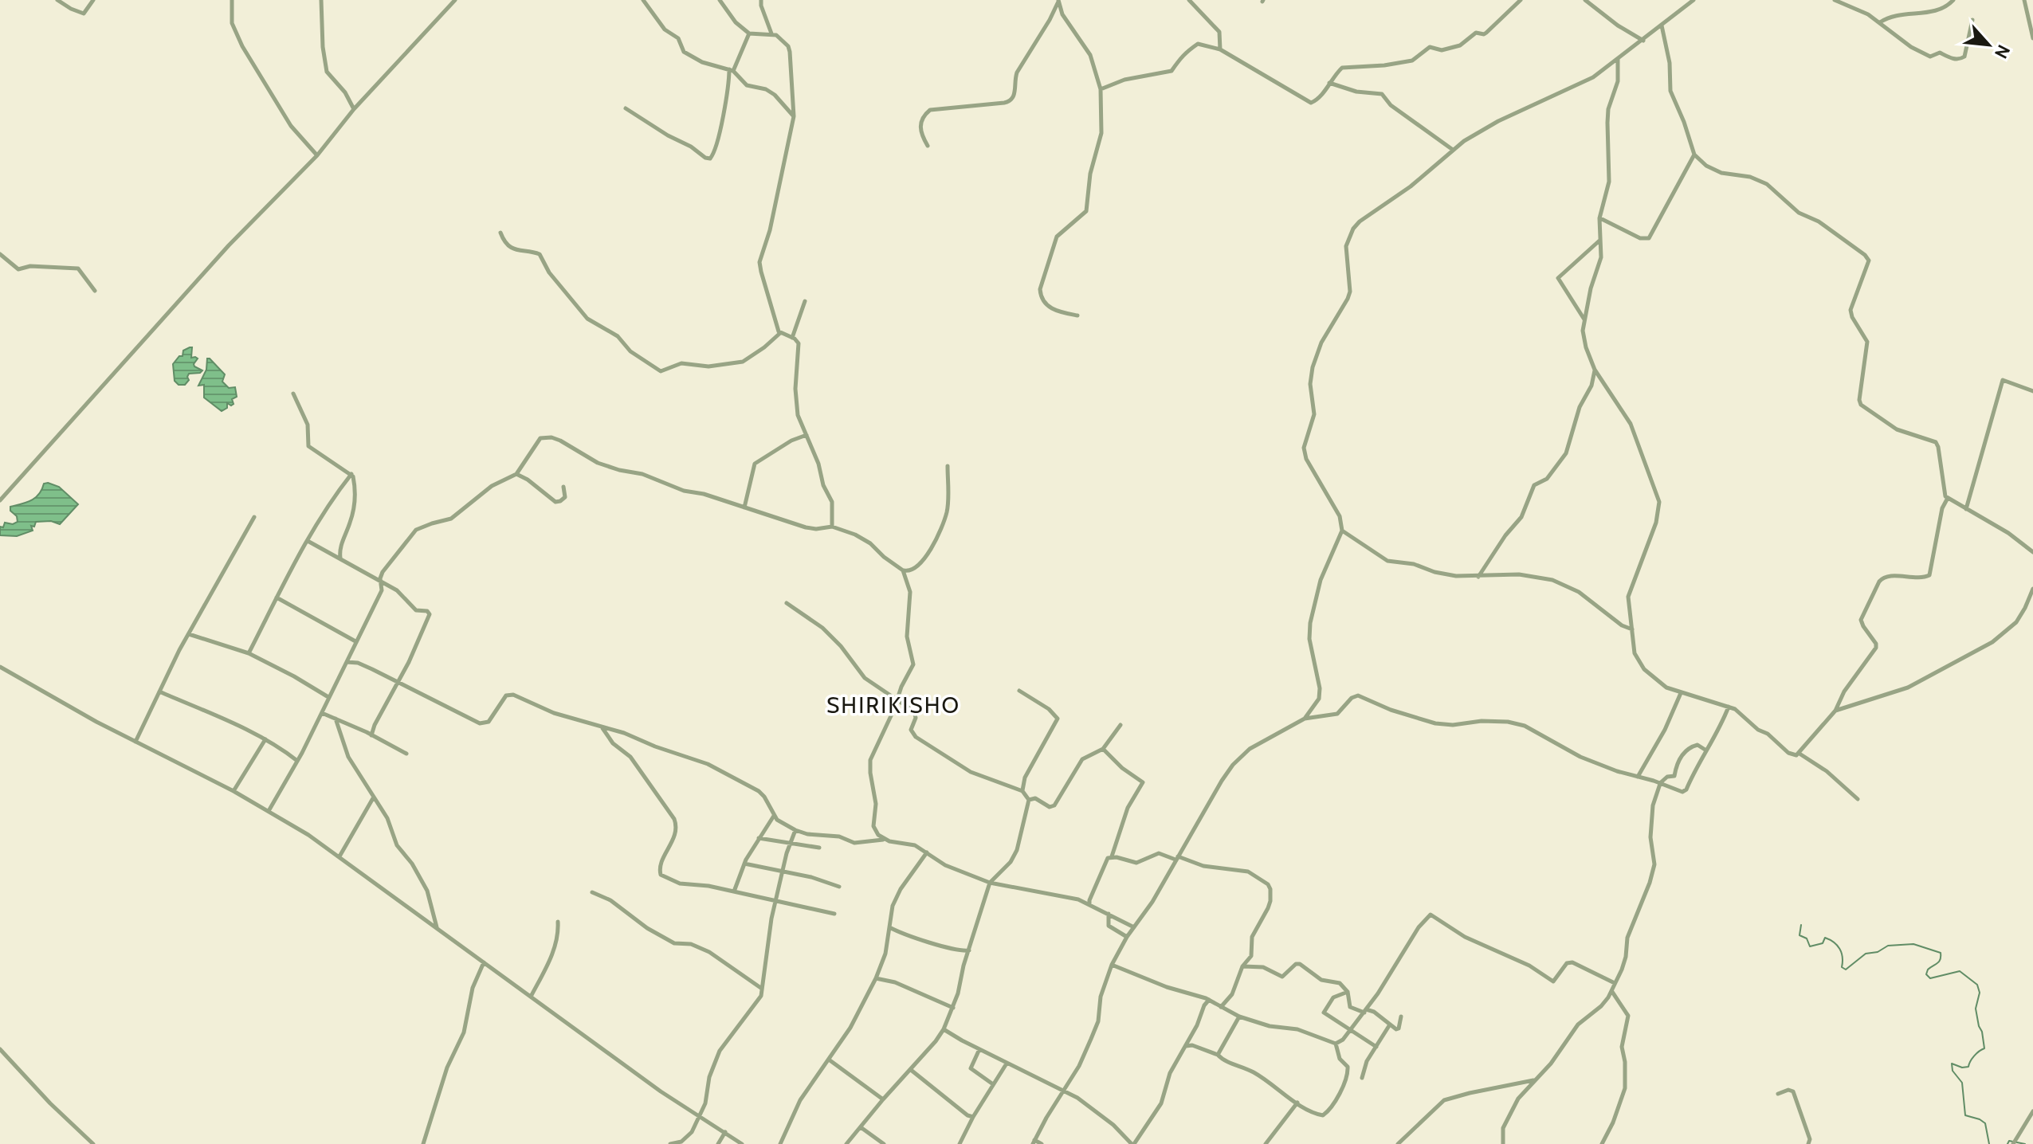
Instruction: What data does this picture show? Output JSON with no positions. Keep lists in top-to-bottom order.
{
  "districts": ["SHIRIKISHO"],
  "north": "bottom right"
}
